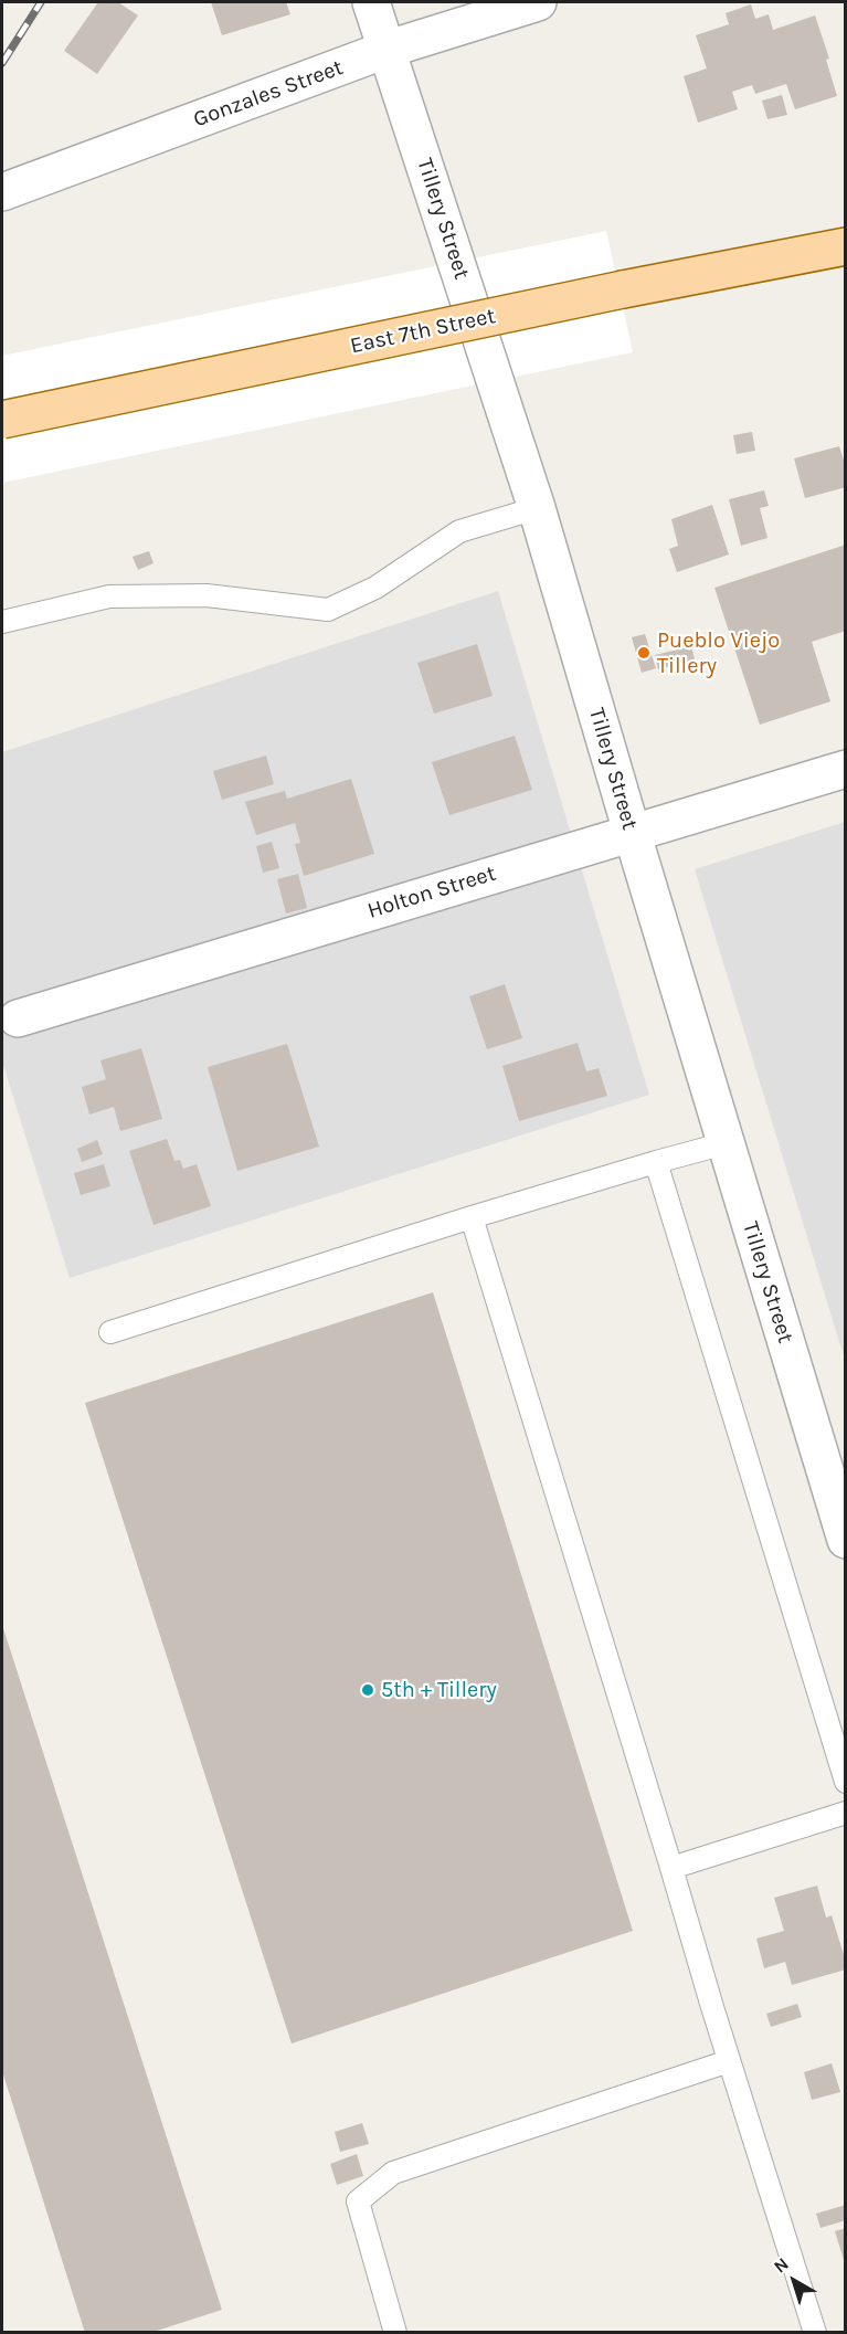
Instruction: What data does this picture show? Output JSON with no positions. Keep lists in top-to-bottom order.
{
  "streets": {
    "main road": ["East 7th Street"],
    "street": ["Gonzales Street", "Tillery Street", "Holton Street"]
  },
  "crossings": [
    ["Gonzales Street", "Tillery Street"],
    ["Tillery Street", "Holton Street"]
  ],
  "places": ["Pueblo Viejo Tillery", "5th + Tillery"],
  "north": "top left"
}
